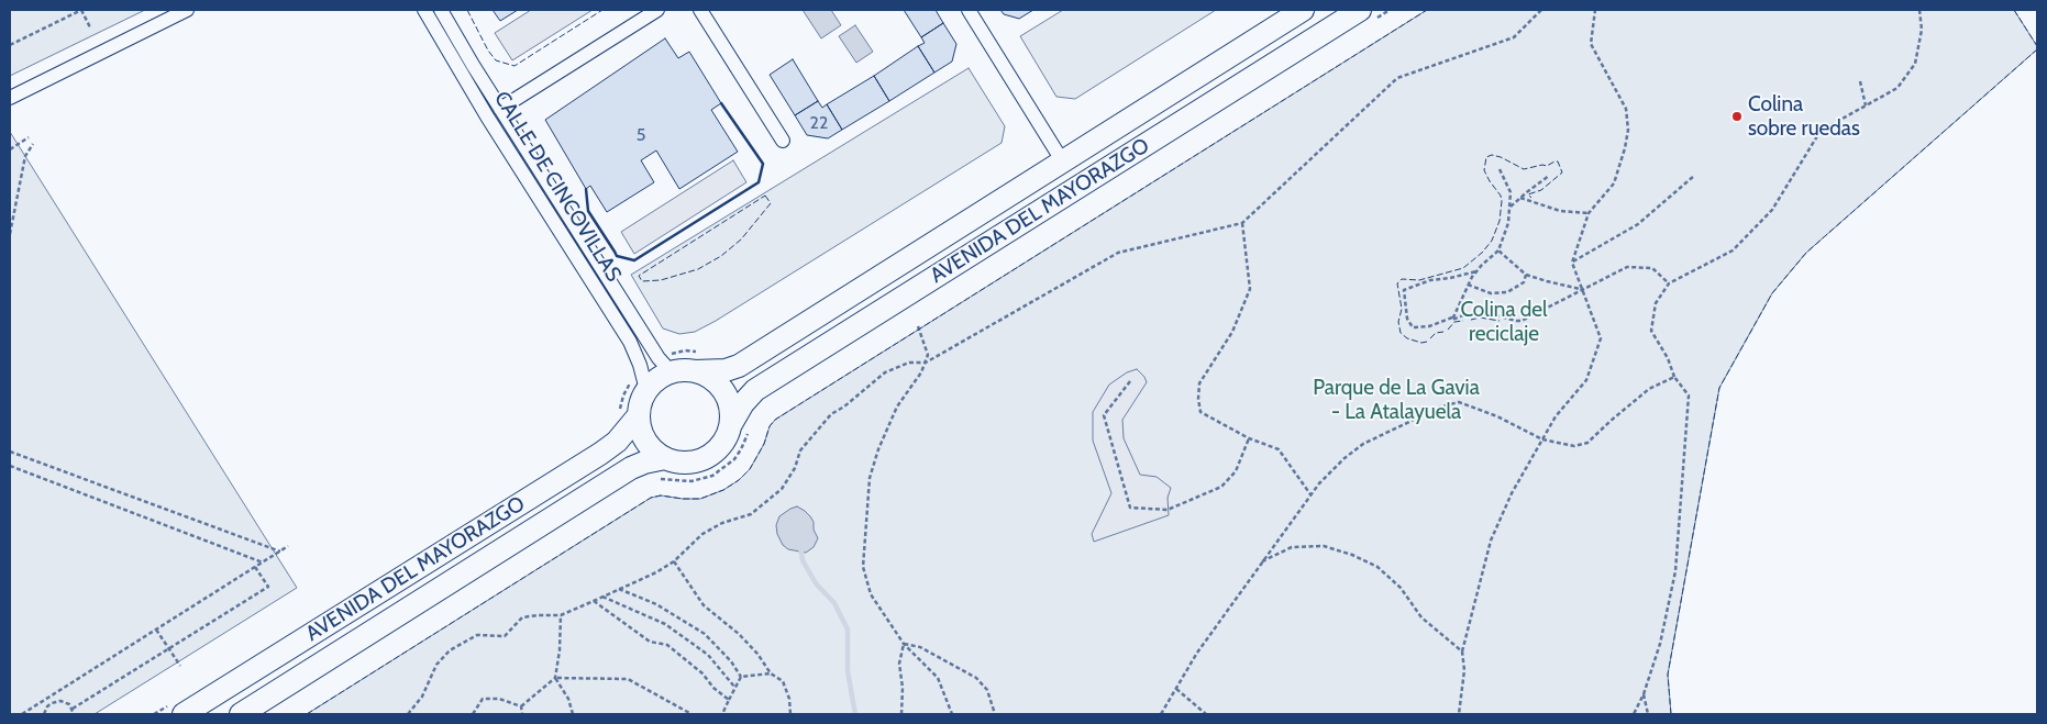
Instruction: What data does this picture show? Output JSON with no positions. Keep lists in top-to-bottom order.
{
  "streets": {
    "main road": ["AVENIDA DEL MAYORAZGO"],
    "street": ["CALLE DE CINCOVILLAS"]
  },
  "crossings": [
    ["CALLE DE CINCOVILLAS", "AVENIDA DEL MAYORAZGO"]
  ],
  "parks": ["Colina del reciclaje", "Parque de La Gavia - La Atalayuela"],
  "places": ["Colina sobre ruedas"],
  "house_numbers": ["22", "5"]
}
